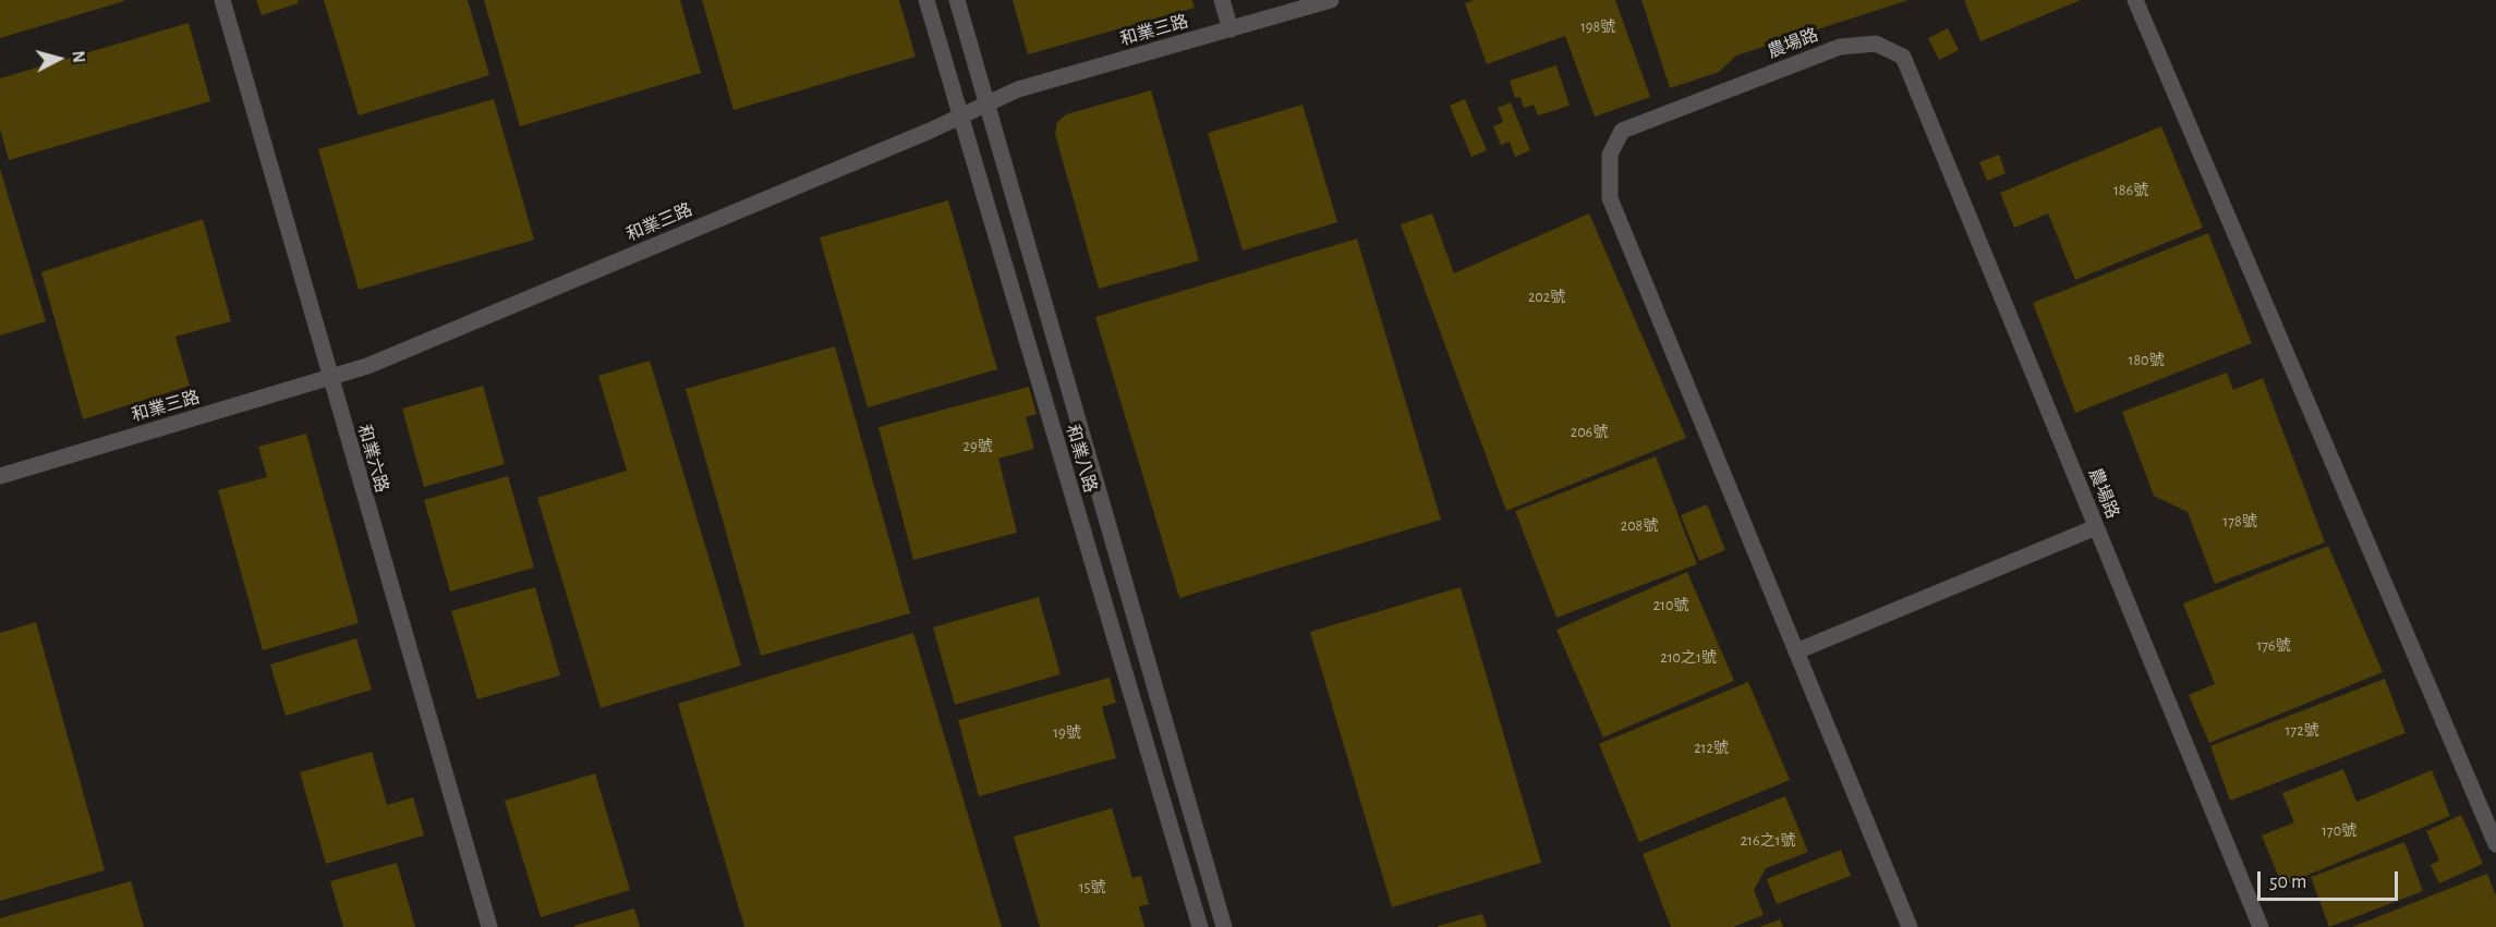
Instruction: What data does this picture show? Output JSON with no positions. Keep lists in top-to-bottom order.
{
  "streets": {
    "street": [
      "和業三路",
      "農場路",
      "和業六路",
      "和業八路"
    ]
  },
  "crossings": [
    ["和業三路", "和業六路"],
    ["和業三路", "和業八路"]
  ],
  "house_numbers": [
    "198號",
    "186號",
    "202號",
    "180號",
    "206號",
    "29號",
    "178號",
    "208號",
    "210號",
    "176號",
    "210之1號",
    "172號",
    "19號",
    "212號",
    "170號",
    "216之1號",
    "15號"
  ],
  "scale_bar": "50 m",
  "north": "right"
}
